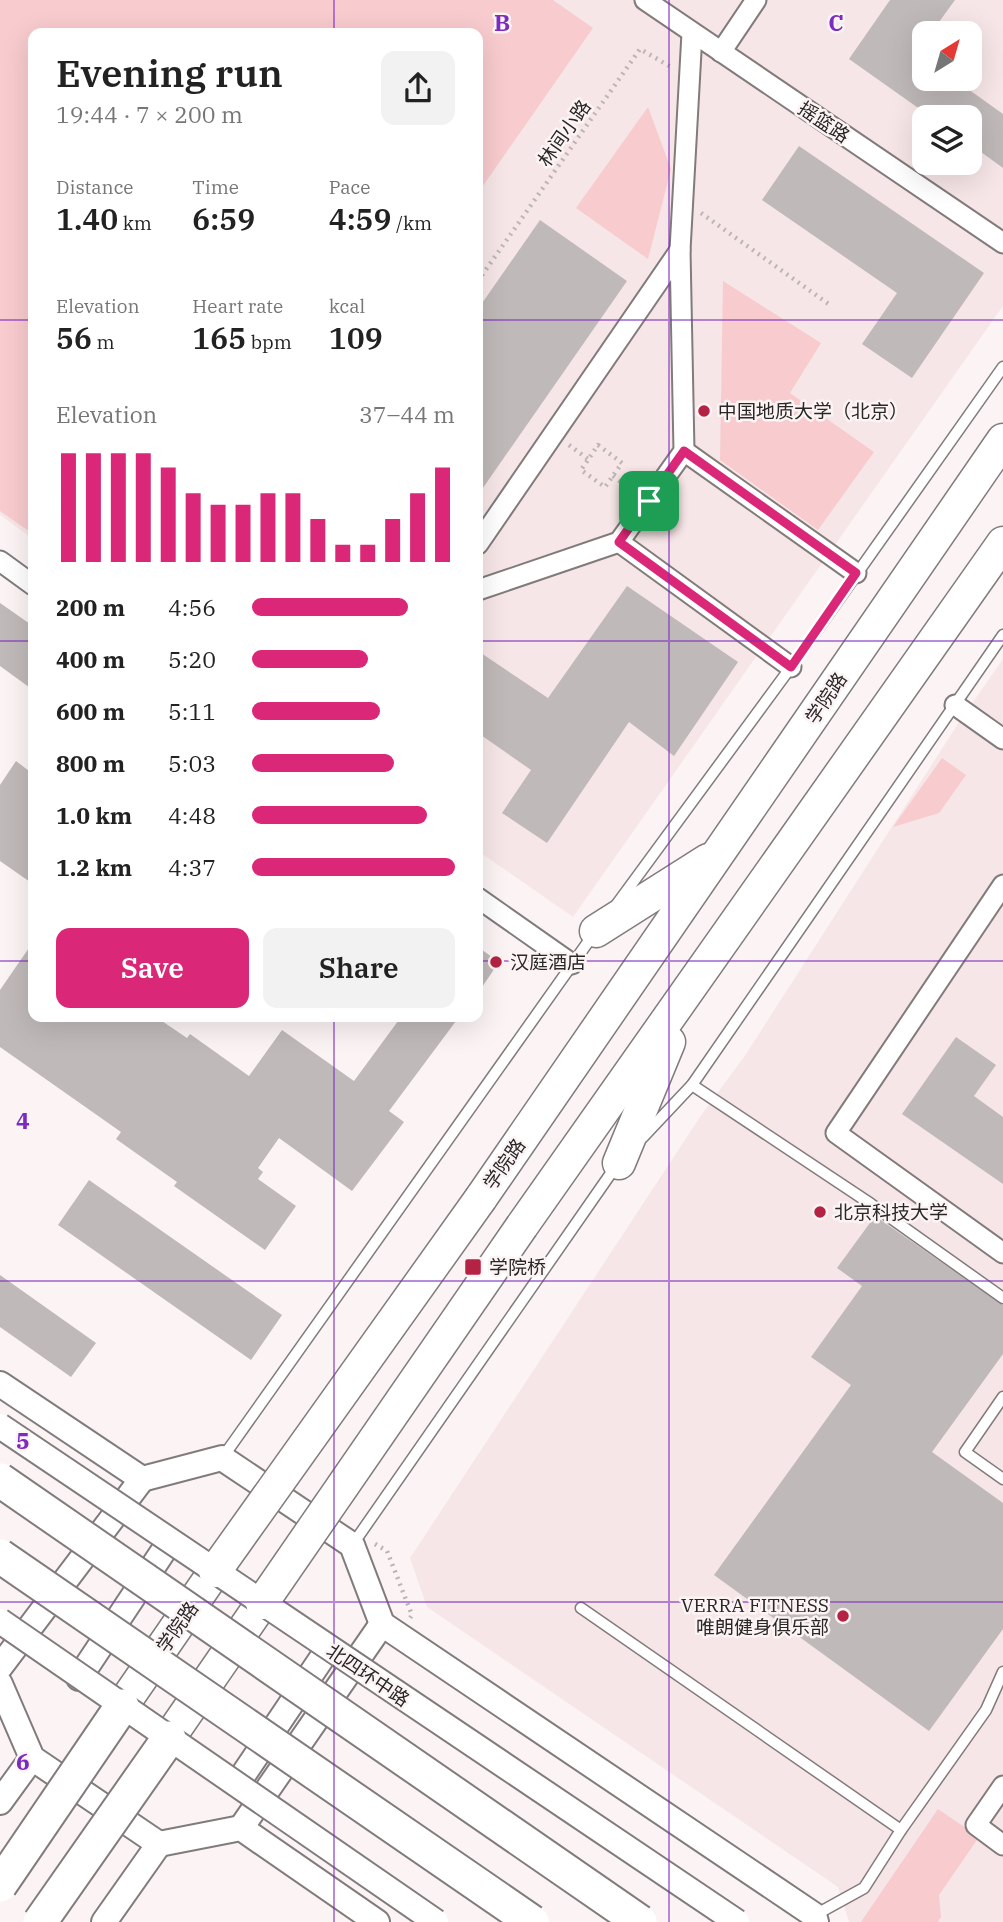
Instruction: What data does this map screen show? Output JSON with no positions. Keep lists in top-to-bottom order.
{
  "streets": {
    "highway": ["学院路"],
    "street": ["摇篮路", "北四环中路"],
    "path": ["林间小路"]
  },
  "crossings": [
    ["学院路", "北四环中路"]
  ],
  "places": {
    "other": [
      "中国地质大学（北京）",
      "汉庭酒店",
      "北京科技大学",
      "VERRA FITNESS 唯朗健身俱乐部"
    ],
    "transit": ["学院桥"]
  },
  "north": "top right",
  "page": {
    "heading": ["Evening run", "19:44 · 7 × 200 m"],
    "stats": [
      ["Distance", "1.40 km"],
      ["Time", "6:59"],
      ["Pace", "4:59 /km"],
      ["Elevation", "56 m"],
      ["Heart rate", "165 bpm"],
      ["kcal", "109"]
    ],
    "chart": ["Elevation", "37–44 m"],
    "list": [
      {
        "name": "200 m",
        "note": "4:56"
      },
      {
        "name": "400 m",
        "note": "5:20"
      },
      {
        "name": "600 m",
        "note": "5:11"
      },
      {
        "name": "800 m",
        "note": "5:03"
      },
      {
        "name": "1.0 km",
        "note": "4:48"
      },
      {
        "name": "1.2 km",
        "note": "4:37"
      }
    ],
    "buttons": ["Save", "Share"]
  },
  "grid": {
    "columns": ["B", "C"],
    "rows": ["4", "5", "6"]
  }
}
